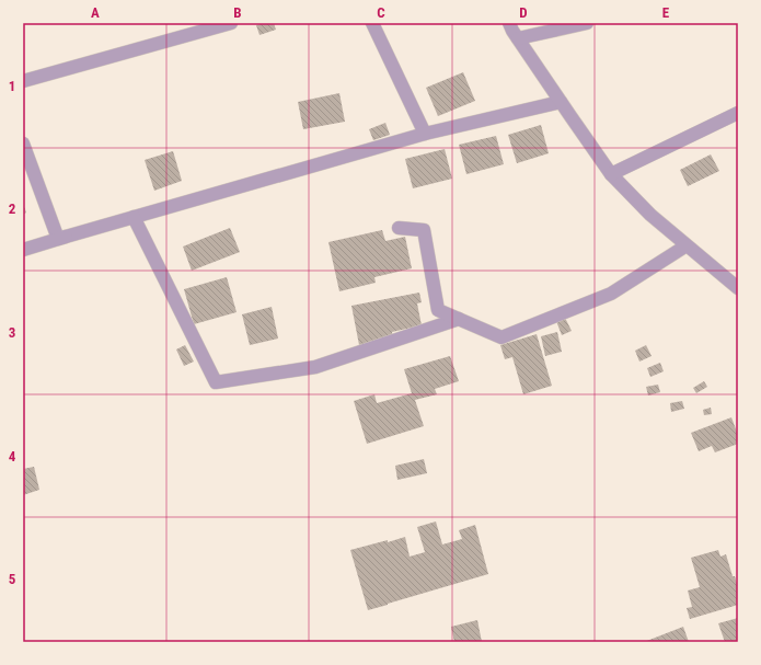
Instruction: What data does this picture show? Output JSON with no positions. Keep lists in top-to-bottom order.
{
  "grid": {
    "columns": [
      "A",
      "B",
      "C",
      "D",
      "E"
    ],
    "rows": [
      "1",
      "2",
      "3",
      "4",
      "5"
    ]
  }
}
